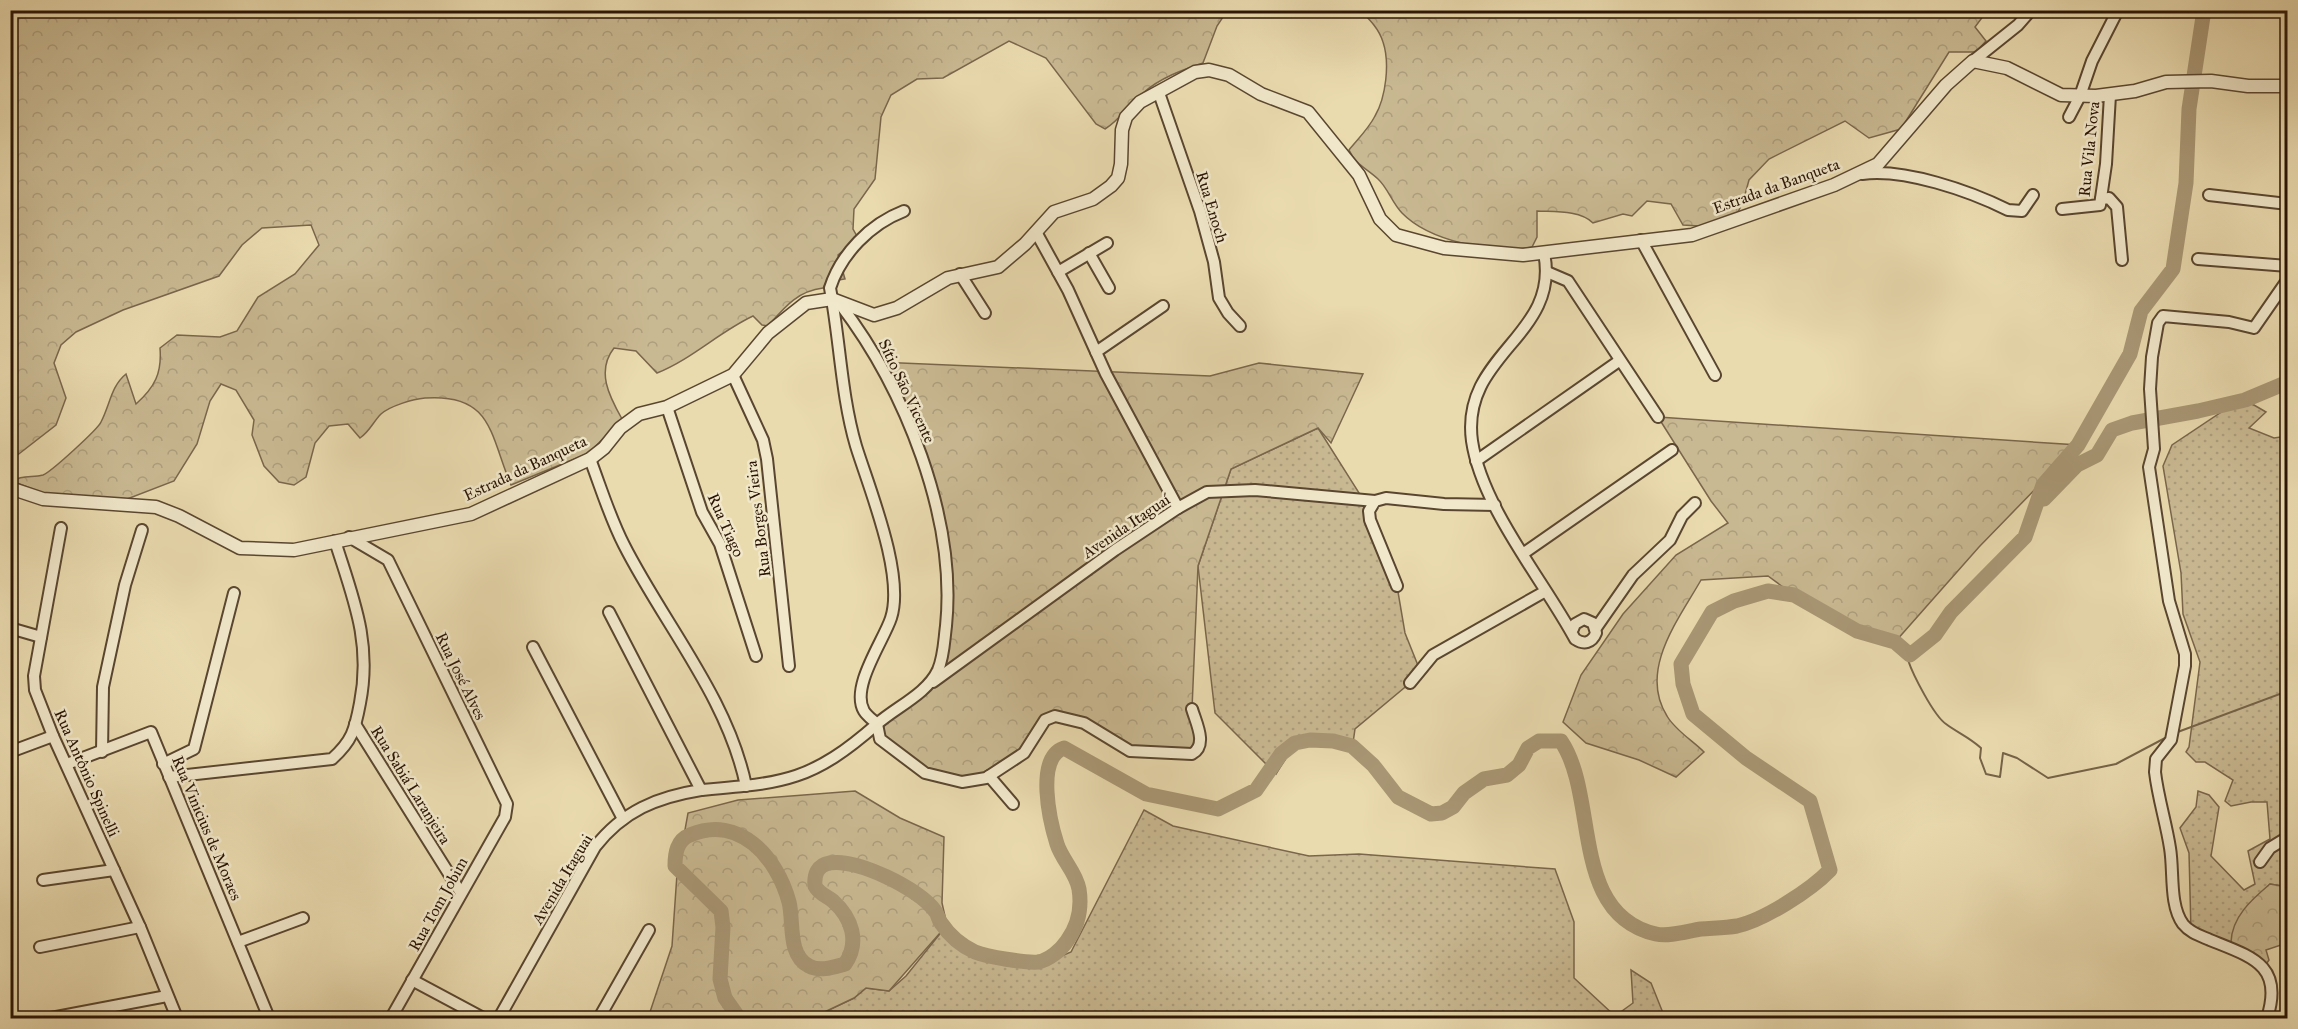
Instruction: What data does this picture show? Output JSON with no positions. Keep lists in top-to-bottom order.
{
  "streets": {
    "street": [
      "Rua Vila Nova",
      "Estrada da Banqueta",
      "Rua Enoch",
      "Sítio São Vicente",
      "Rua Borges Vieira",
      "Rua Tiago",
      "Avenida Itaguaí",
      "Rua José Alves",
      "Rua Antônio Spinelli",
      "Rua Sabiá Laranjeira",
      "Rua Vinicius de Moraes",
      "Avenida Itaguai",
      "Rua Tom Jobim"
    ]
  },
  "crossings": [
    ["Estrada da Banqueta", "Rua Enoch"],
    ["Estrada da Banqueta", "Sítio São Vicente"],
    ["Estrada da Banqueta", "Rua Borges Vieira"],
    ["Estrada da Banqueta", "Rua Tiago"],
    ["Estrada da Banqueta", "Rua José Alves"],
    ["Estrada da Banqueta", "Rua Sabiá Laranjeira"],
    ["Sítio São Vicente", "Avenida Itaguaí"],
    ["Rua José Alves", "Rua Tom Jobim"],
    ["Rua Antônio Spinelli", "Rua Vinicius de Moraes"],
    ["Rua Sabiá Laranjeira", "Rua Vinicius de Moraes"],
    ["Rua Sabiá Laranjeira", "Rua Tom Jobim"]
  ]
}
